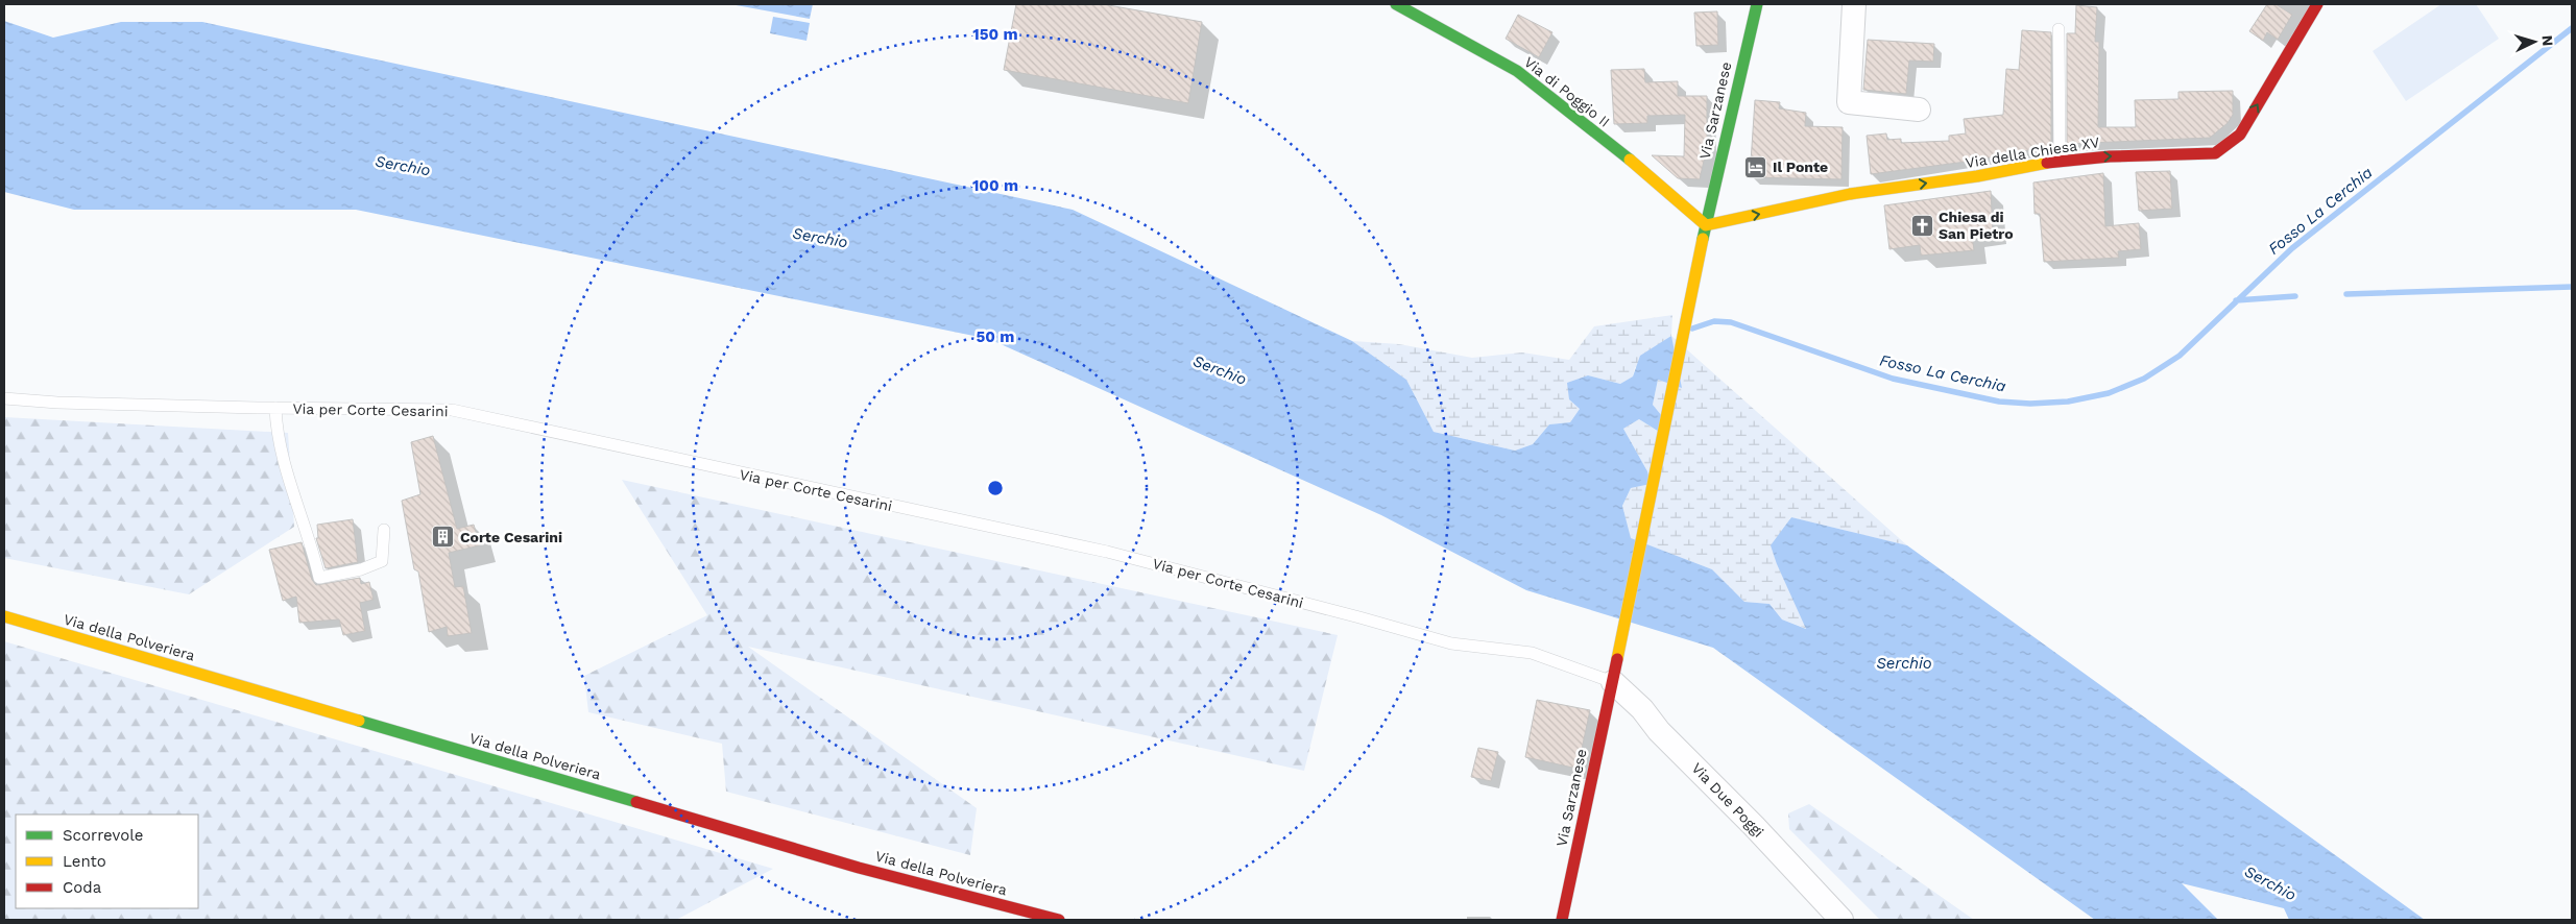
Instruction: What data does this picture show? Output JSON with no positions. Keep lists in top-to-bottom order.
{
  "streets": {
    "street": [
      "Via di Poggio II",
      "Via Sarzanese",
      "Via della Chiesa XV",
      "Via della Polveriera",
      "Via Due Poggi"
    ],
    "lane": ["Via per Corte Cesarini"]
  },
  "crossings": [
    ["Via di Poggio II", "Via Sarzanese"],
    ["Via di Poggio II", "Via della Chiesa XV"],
    ["Via Sarzanese", "Via della Chiesa XV"],
    ["Via Sarzanese", "Via per Corte Cesarini"],
    ["Via Sarzanese", "Via Due Poggi"],
    ["Via per Corte Cesarini", "Via Due Poggi"]
  ],
  "one_way": ["Via della Chiesa XV"],
  "water": ["Serchio", "Fosso La Cerchia"],
  "places": {
    "hotel": ["Il Ponte"],
    "church": ["Chiesa di San Pietro"],
    "building": ["Corte Cesarini"]
  },
  "legend": ["Scorrevole", "Lento", "Coda"],
  "north": "right",
  "rings": ["150 m", "100 m", "50 m"]
}
